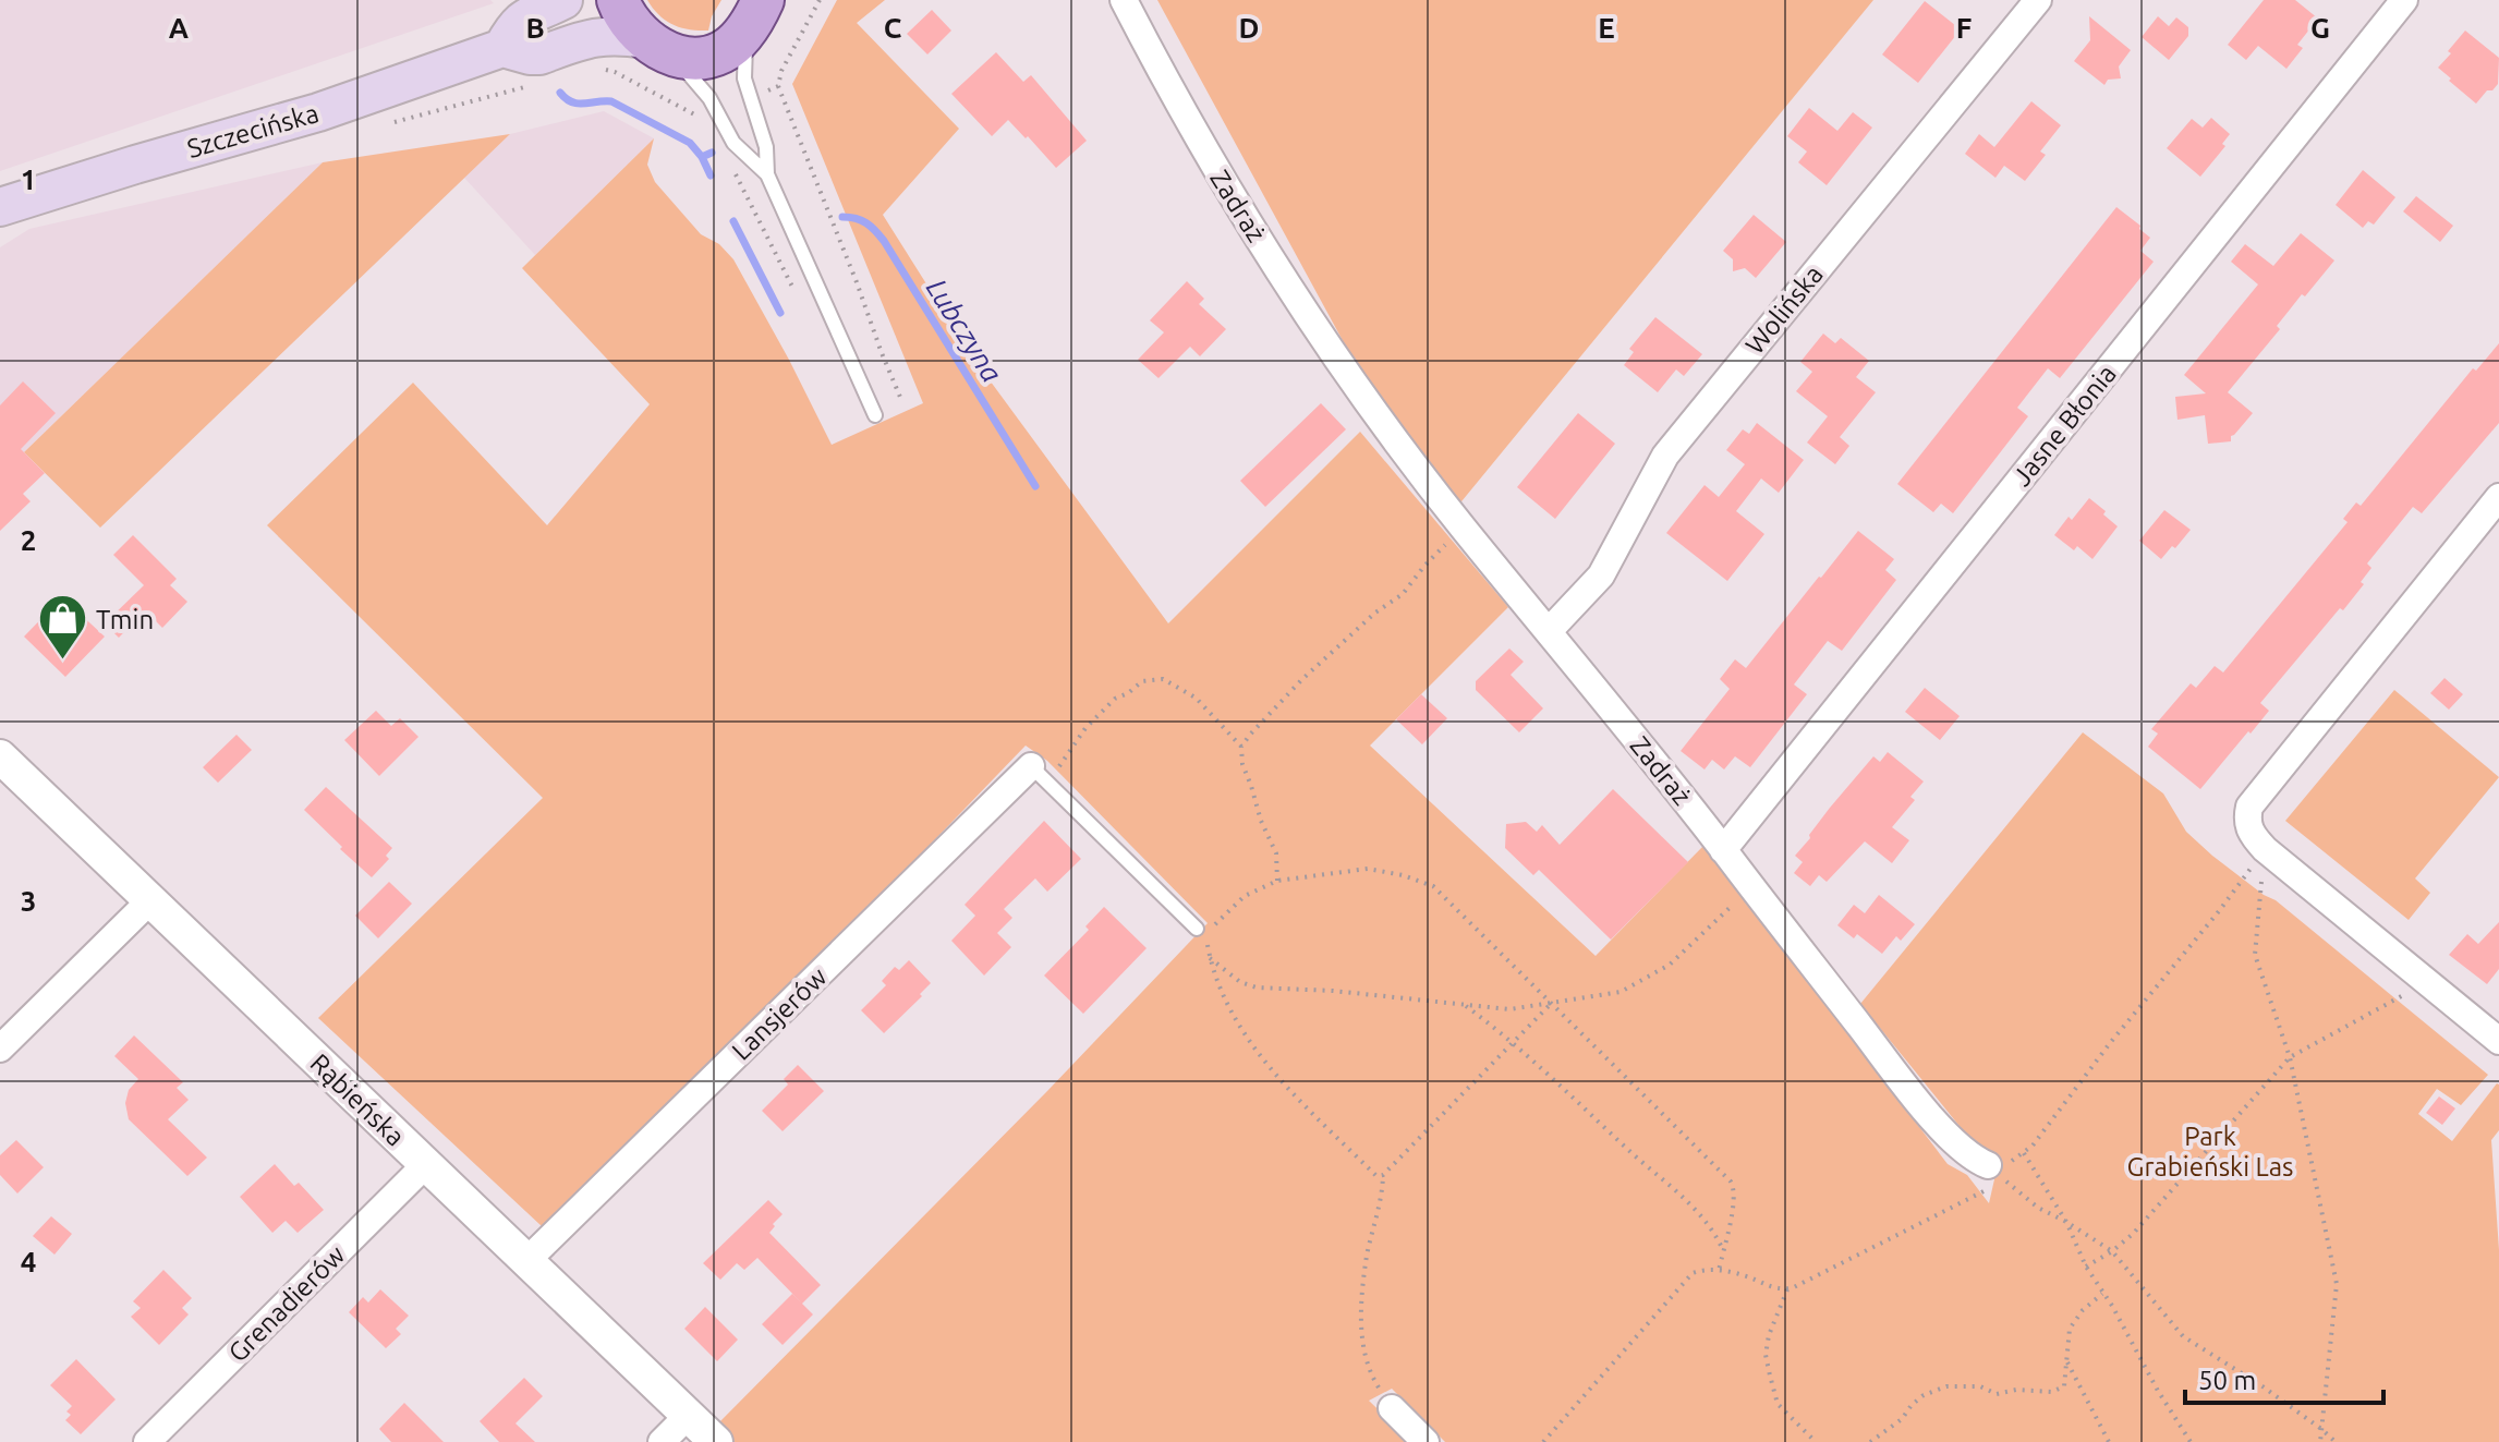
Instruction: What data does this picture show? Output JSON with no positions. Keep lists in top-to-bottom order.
{
  "streets": {
    "main road": ["Szczecińska"],
    "street": [
      "Zadraż",
      "Wolińska",
      "Jasne Błonia",
      "Lansjerów",
      "Rąbieńska",
      "Grenadierów"
    ]
  },
  "crossings": [
    ["Zadraż", "Wolińska"],
    ["Zadraż", "Jasne Błonia"],
    ["Lansjerów", "Rąbieńska"],
    ["Rąbieńska", "Grenadierów"]
  ],
  "water": ["Lubczyna"],
  "parks": ["Park Grabieński Las"],
  "places": {
    "shop": ["Tmin"]
  },
  "scale_bar": "50 m",
  "grid": {
    "columns": [
      "A",
      "B",
      "C",
      "D",
      "E",
      "F",
      "G"
    ],
    "rows": [
      "1",
      "2",
      "3",
      "4"
    ]
  }
}
